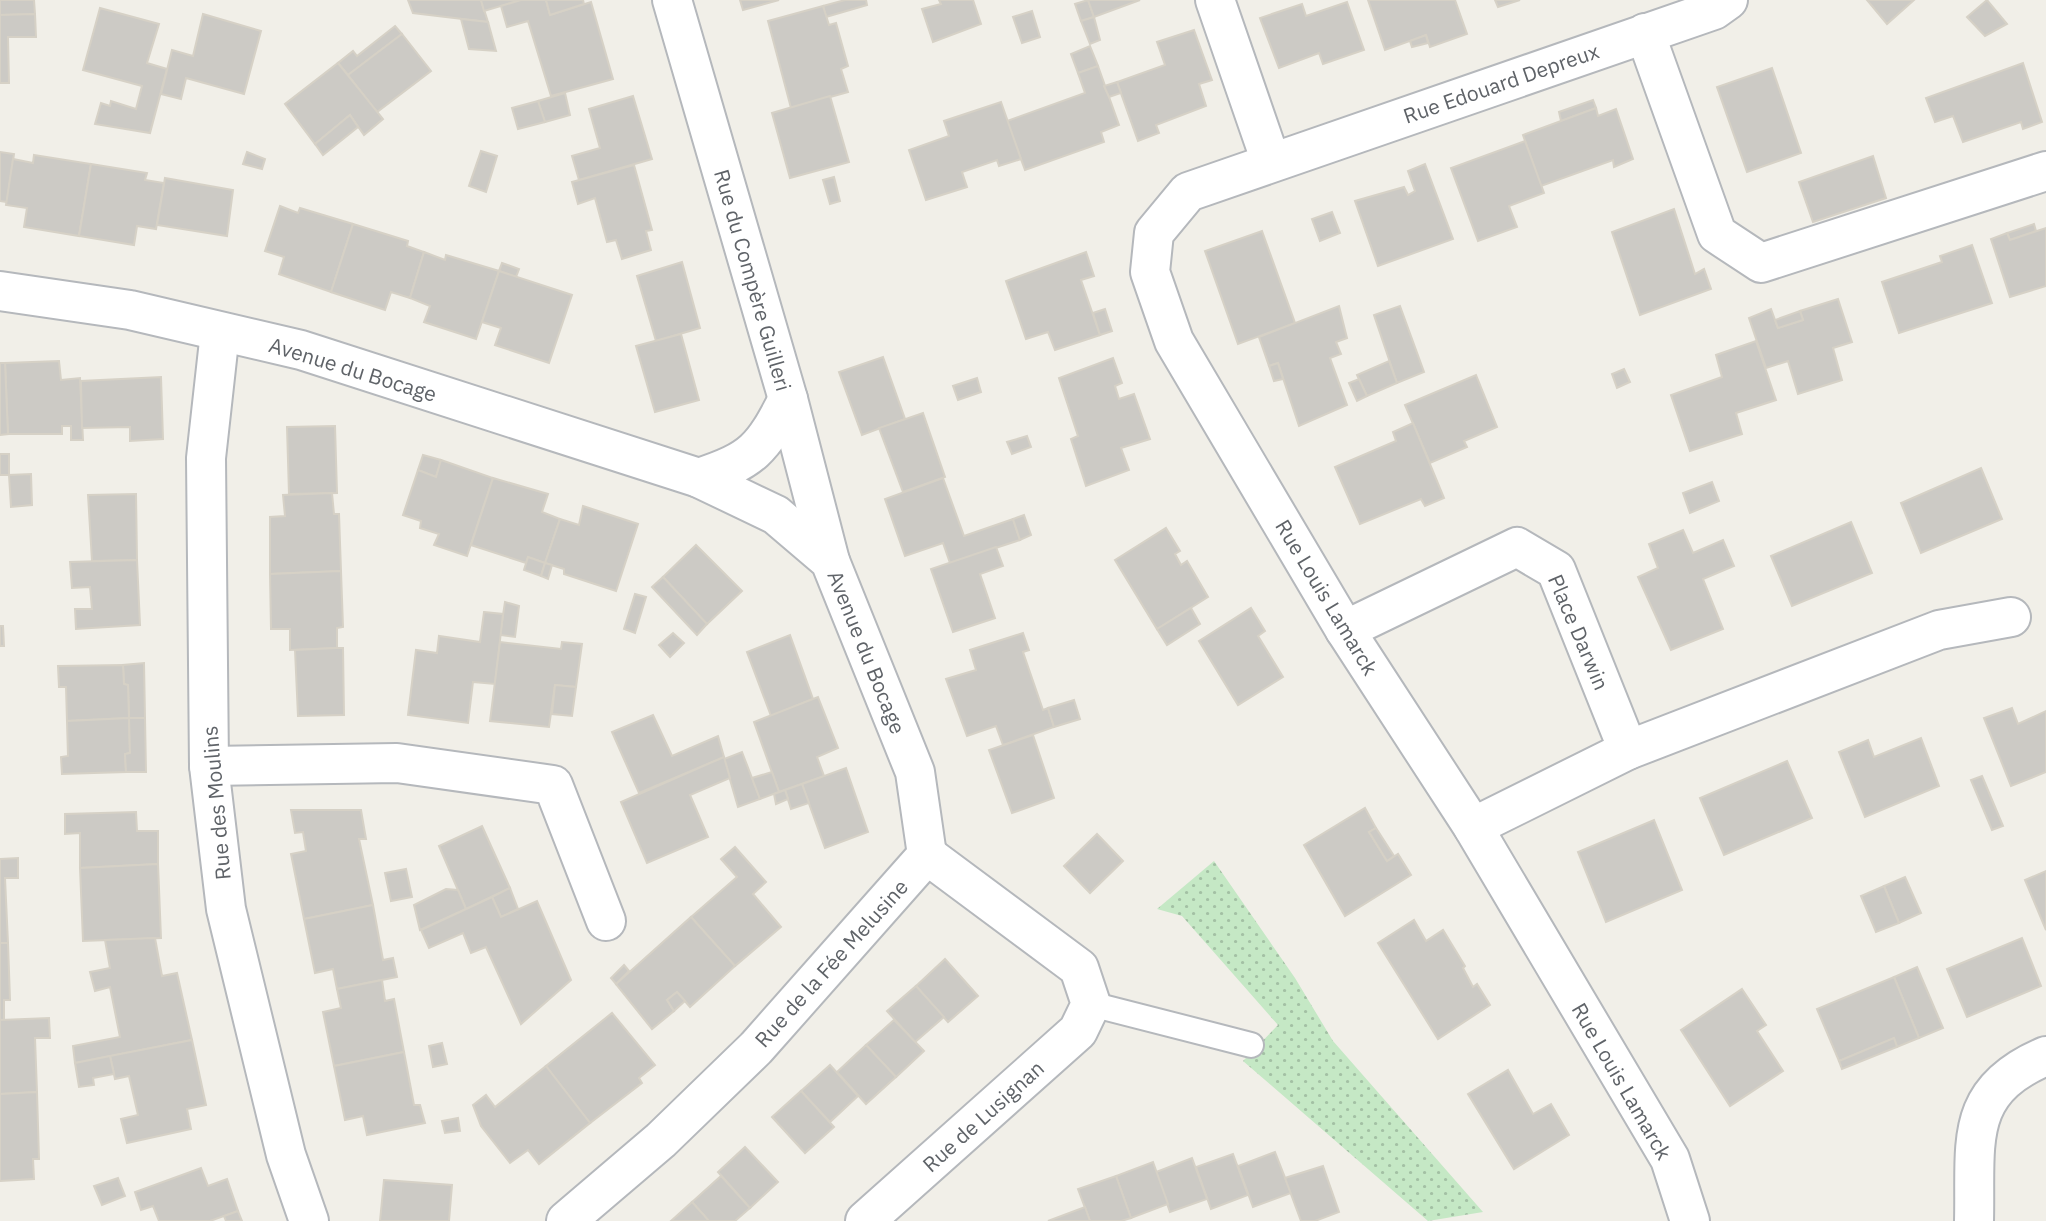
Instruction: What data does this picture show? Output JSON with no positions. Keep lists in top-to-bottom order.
{
  "streets": {
    "street": [
      "Rue Edouard Depreux",
      "Rue du Compère Guilleri",
      "Avenue du Bocage",
      "Rue Louis Lamarck",
      "Place Darwin",
      "Rue des Moulins",
      "Rue de la Fée Melusine",
      "Rue de Lusignan"
    ]
  },
  "crossings": [
    ["Rue Edouard Depreux", "Rue Louis Lamarck"],
    ["Rue du Compère Guilleri", "Avenue du Bocage"],
    ["Avenue du Bocage", "Rue des Moulins"],
    ["Avenue du Bocage", "Rue de la Fée Melusine"],
    ["Rue Louis Lamarck", "Place Darwin"]
  ]
}
